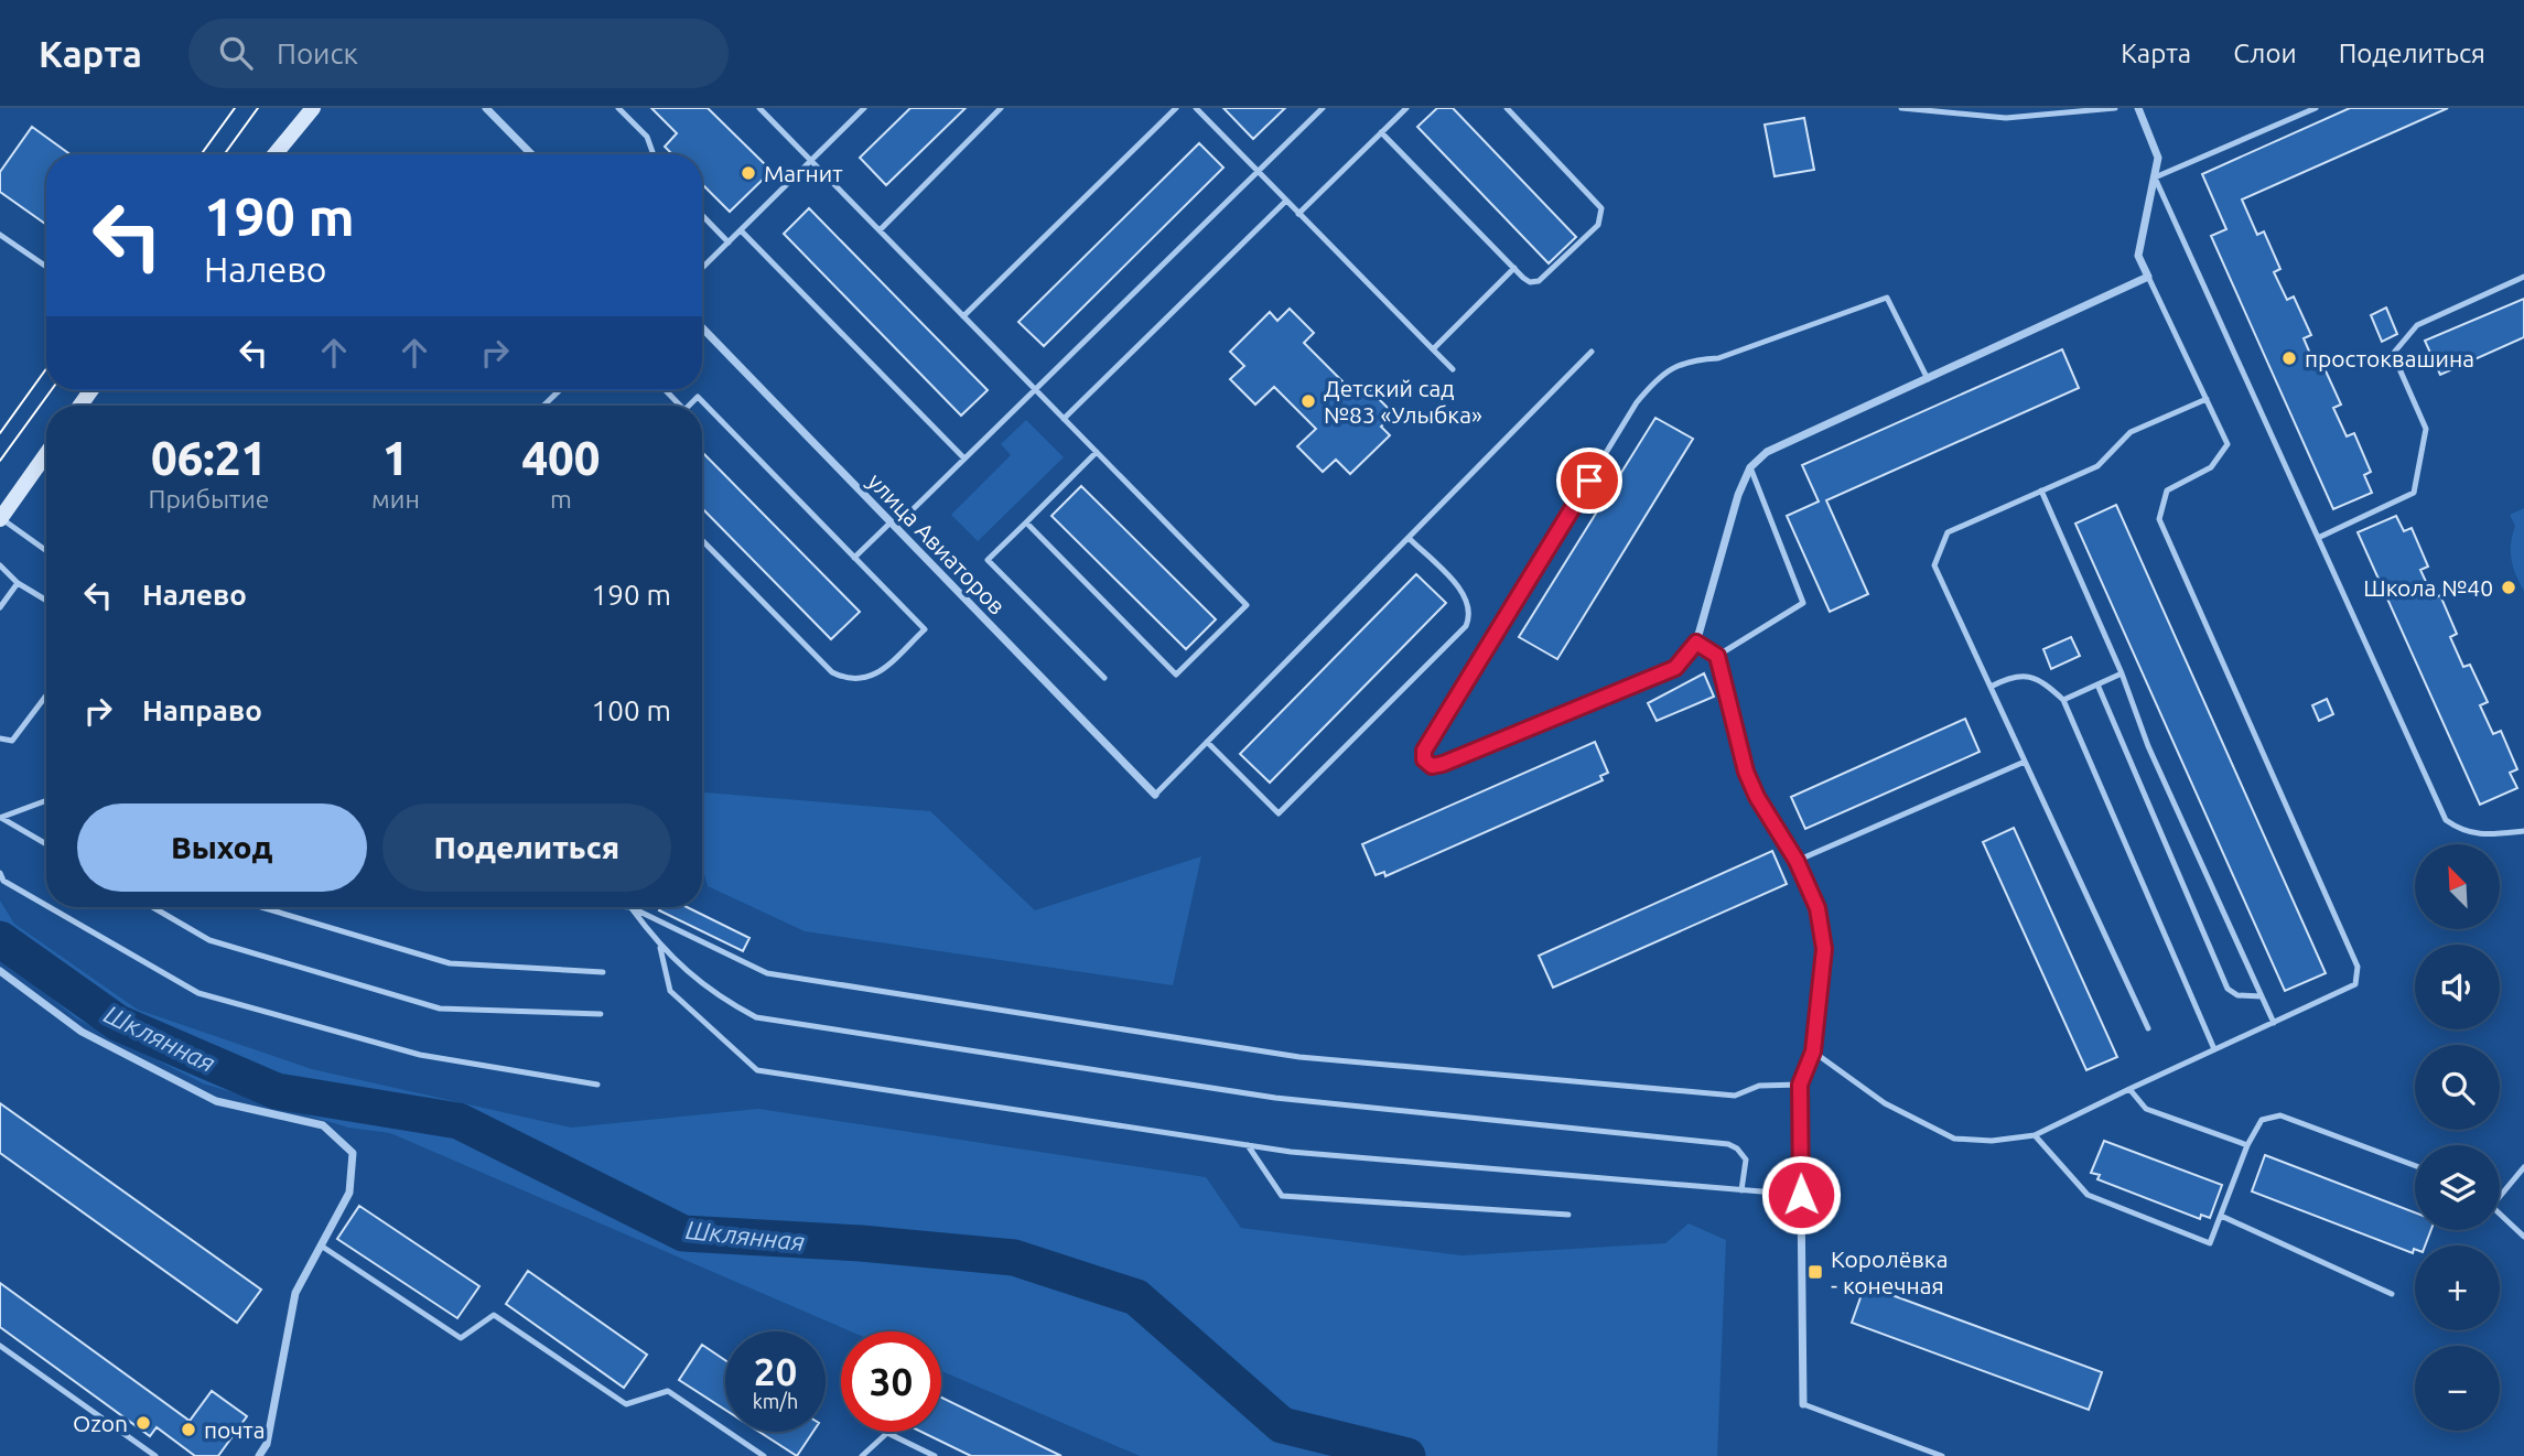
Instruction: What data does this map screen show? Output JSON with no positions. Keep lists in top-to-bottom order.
{
  "streets": {
    "street": ["улица Авиаторов"]
  },
  "water": ["Шклянная"],
  "places": {
    "other": [
      "Магнит",
      "простоквашина",
      "Детский сад №83 «Улыбка»",
      "Школа №40",
      "Ozon",
      "почта"
    ],
    "transit": ["Королёвка - конечная"]
  },
  "north": "top left",
  "page": {
    "header": "Карта",
    "search": "Поиск",
    "nav": ["Карта", "Слои", "Поделиться"],
    "turn": ["190 m", "Налево"],
    "eta": [
      "06:21",
      "Прибытие",
      "1",
      "мин",
      "400",
      "m"
    ],
    "list": [
      {
        "name": "Налево",
        "value": "190 m"
      },
      {
        "name": "Направо",
        "value": "100 m"
      }
    ],
    "buttons": ["Выход", "Поделиться"],
    "map_buttons": ["+", "−"],
    "speed": "20 km/h",
    "limit": "30"
  }
}
